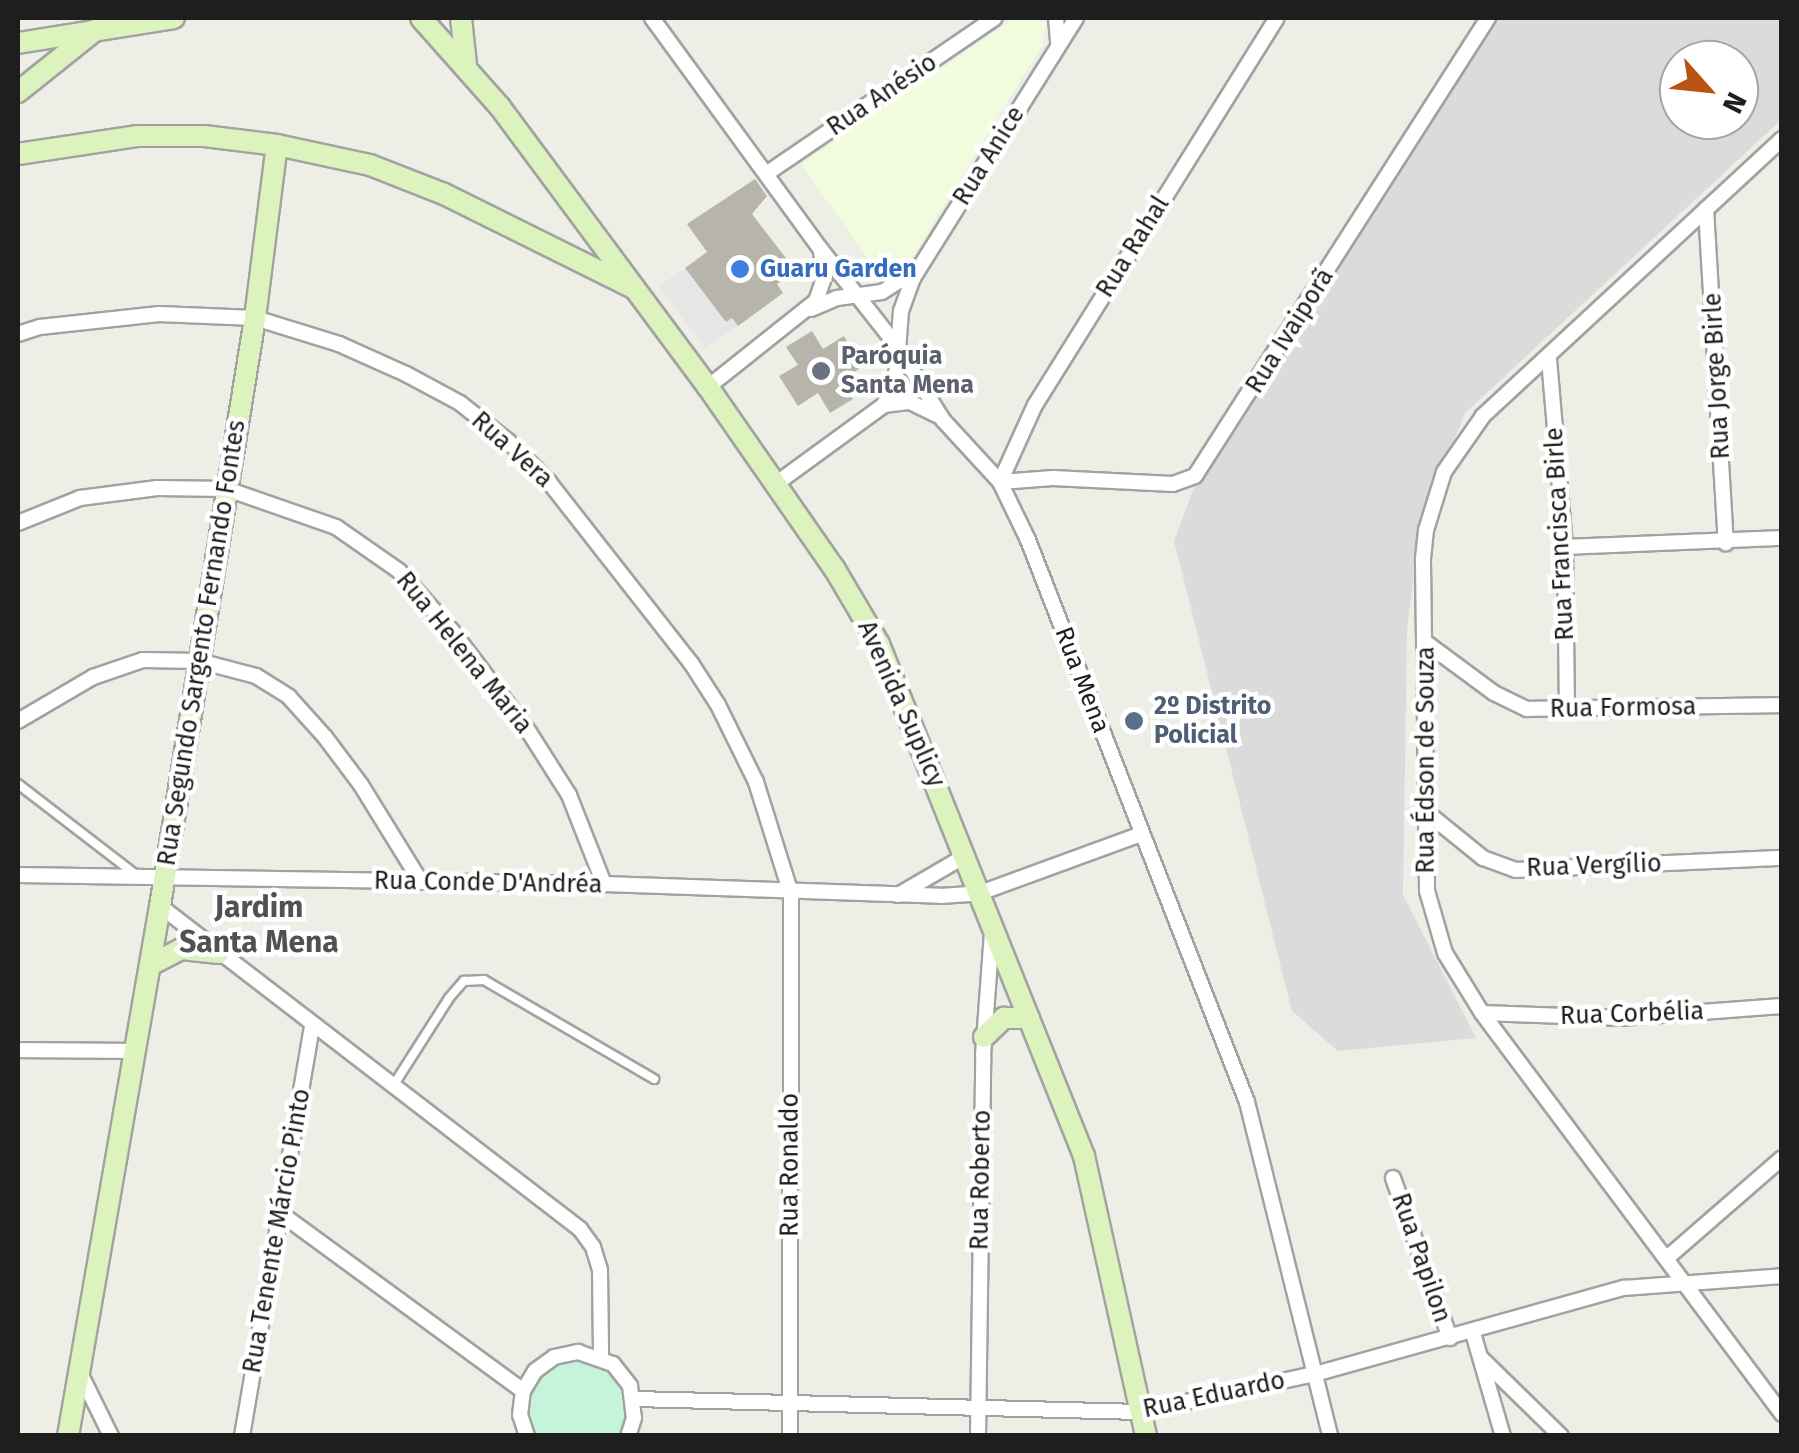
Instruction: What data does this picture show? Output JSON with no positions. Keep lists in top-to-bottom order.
{
  "streets": {
    "street": [
      "Rua Anésio",
      "Rua Anice",
      "Rua Rahal",
      "Rua Ivaiporã",
      "Rua Jorge Birle",
      "Rua Vera",
      "Rua Francisca Birle",
      "Rua Segundo Sargento Fernando Fontes",
      "Rua Helena Maria",
      "Rua Mena",
      "Avenida Suplicy",
      "Rua Formosa",
      "Rua Édson de Souza",
      "Rua Vergílio",
      "Rua Conde D'Andréa",
      "Rua Corbélia",
      "Rua Ronaldo",
      "Rua Roberto",
      "Rua Tenente Márcio Pinto",
      "Rua Papilon",
      "Rua Eduardo"
    ]
  },
  "crossings": [
    ["Rua Anésio", "Rua Mena"],
    ["Rua Anice", "Rua Mena"],
    ["Rua Rahal", "Rua Ivaiporã"],
    ["Rua Rahal", "Rua Mena"],
    ["Rua Ivaiporã", "Rua Mena"],
    ["Rua Jorge Birle", "Rua Édson de Souza"],
    ["Rua Vera", "Rua Segundo Sargento Fernando Fontes"],
    ["Rua Vera", "Rua Conde D'Andréa"],
    ["Rua Vera", "Rua Ronaldo"],
    ["Rua Francisca Birle", "Rua Formosa"],
    ["Rua Francisca Birle", "Rua Édson de Souza"],
    ["Rua Segundo Sargento Fernando Fontes", "Rua Helena Maria"],
    ["Rua Segundo Sargento Fernando Fontes", "Rua Conde D'Andréa"],
    ["Rua Helena Maria", "Rua Conde D'Andréa"],
    ["Rua Mena", "Rua Conde D'Andréa"],
    ["Rua Mena", "Rua Eduardo"],
    ["Avenida Suplicy", "Rua Conde D'Andréa"],
    ["Avenida Suplicy", "Rua Roberto"],
    ["Avenida Suplicy", "Rua Eduardo"],
    ["Rua Formosa", "Rua Édson de Souza"],
    ["Rua Édson de Souza", "Rua Vergílio"],
    ["Rua Édson de Souza", "Rua Corbélia"],
    ["Rua Édson de Souza", "Rua Eduardo"],
    ["Rua Conde D'Andréa", "Rua Ronaldo"],
    ["Rua Ronaldo", "Rua Eduardo"],
    ["Rua Roberto", "Rua Eduardo"],
    ["Rua Papilon", "Rua Eduardo"]
  ],
  "districts": ["Jardim Santa Mena"],
  "places": ["Guaru Garden", "Paróquia Santa Mena", "2º Distrito Policial"],
  "north": "bottom right"
}
